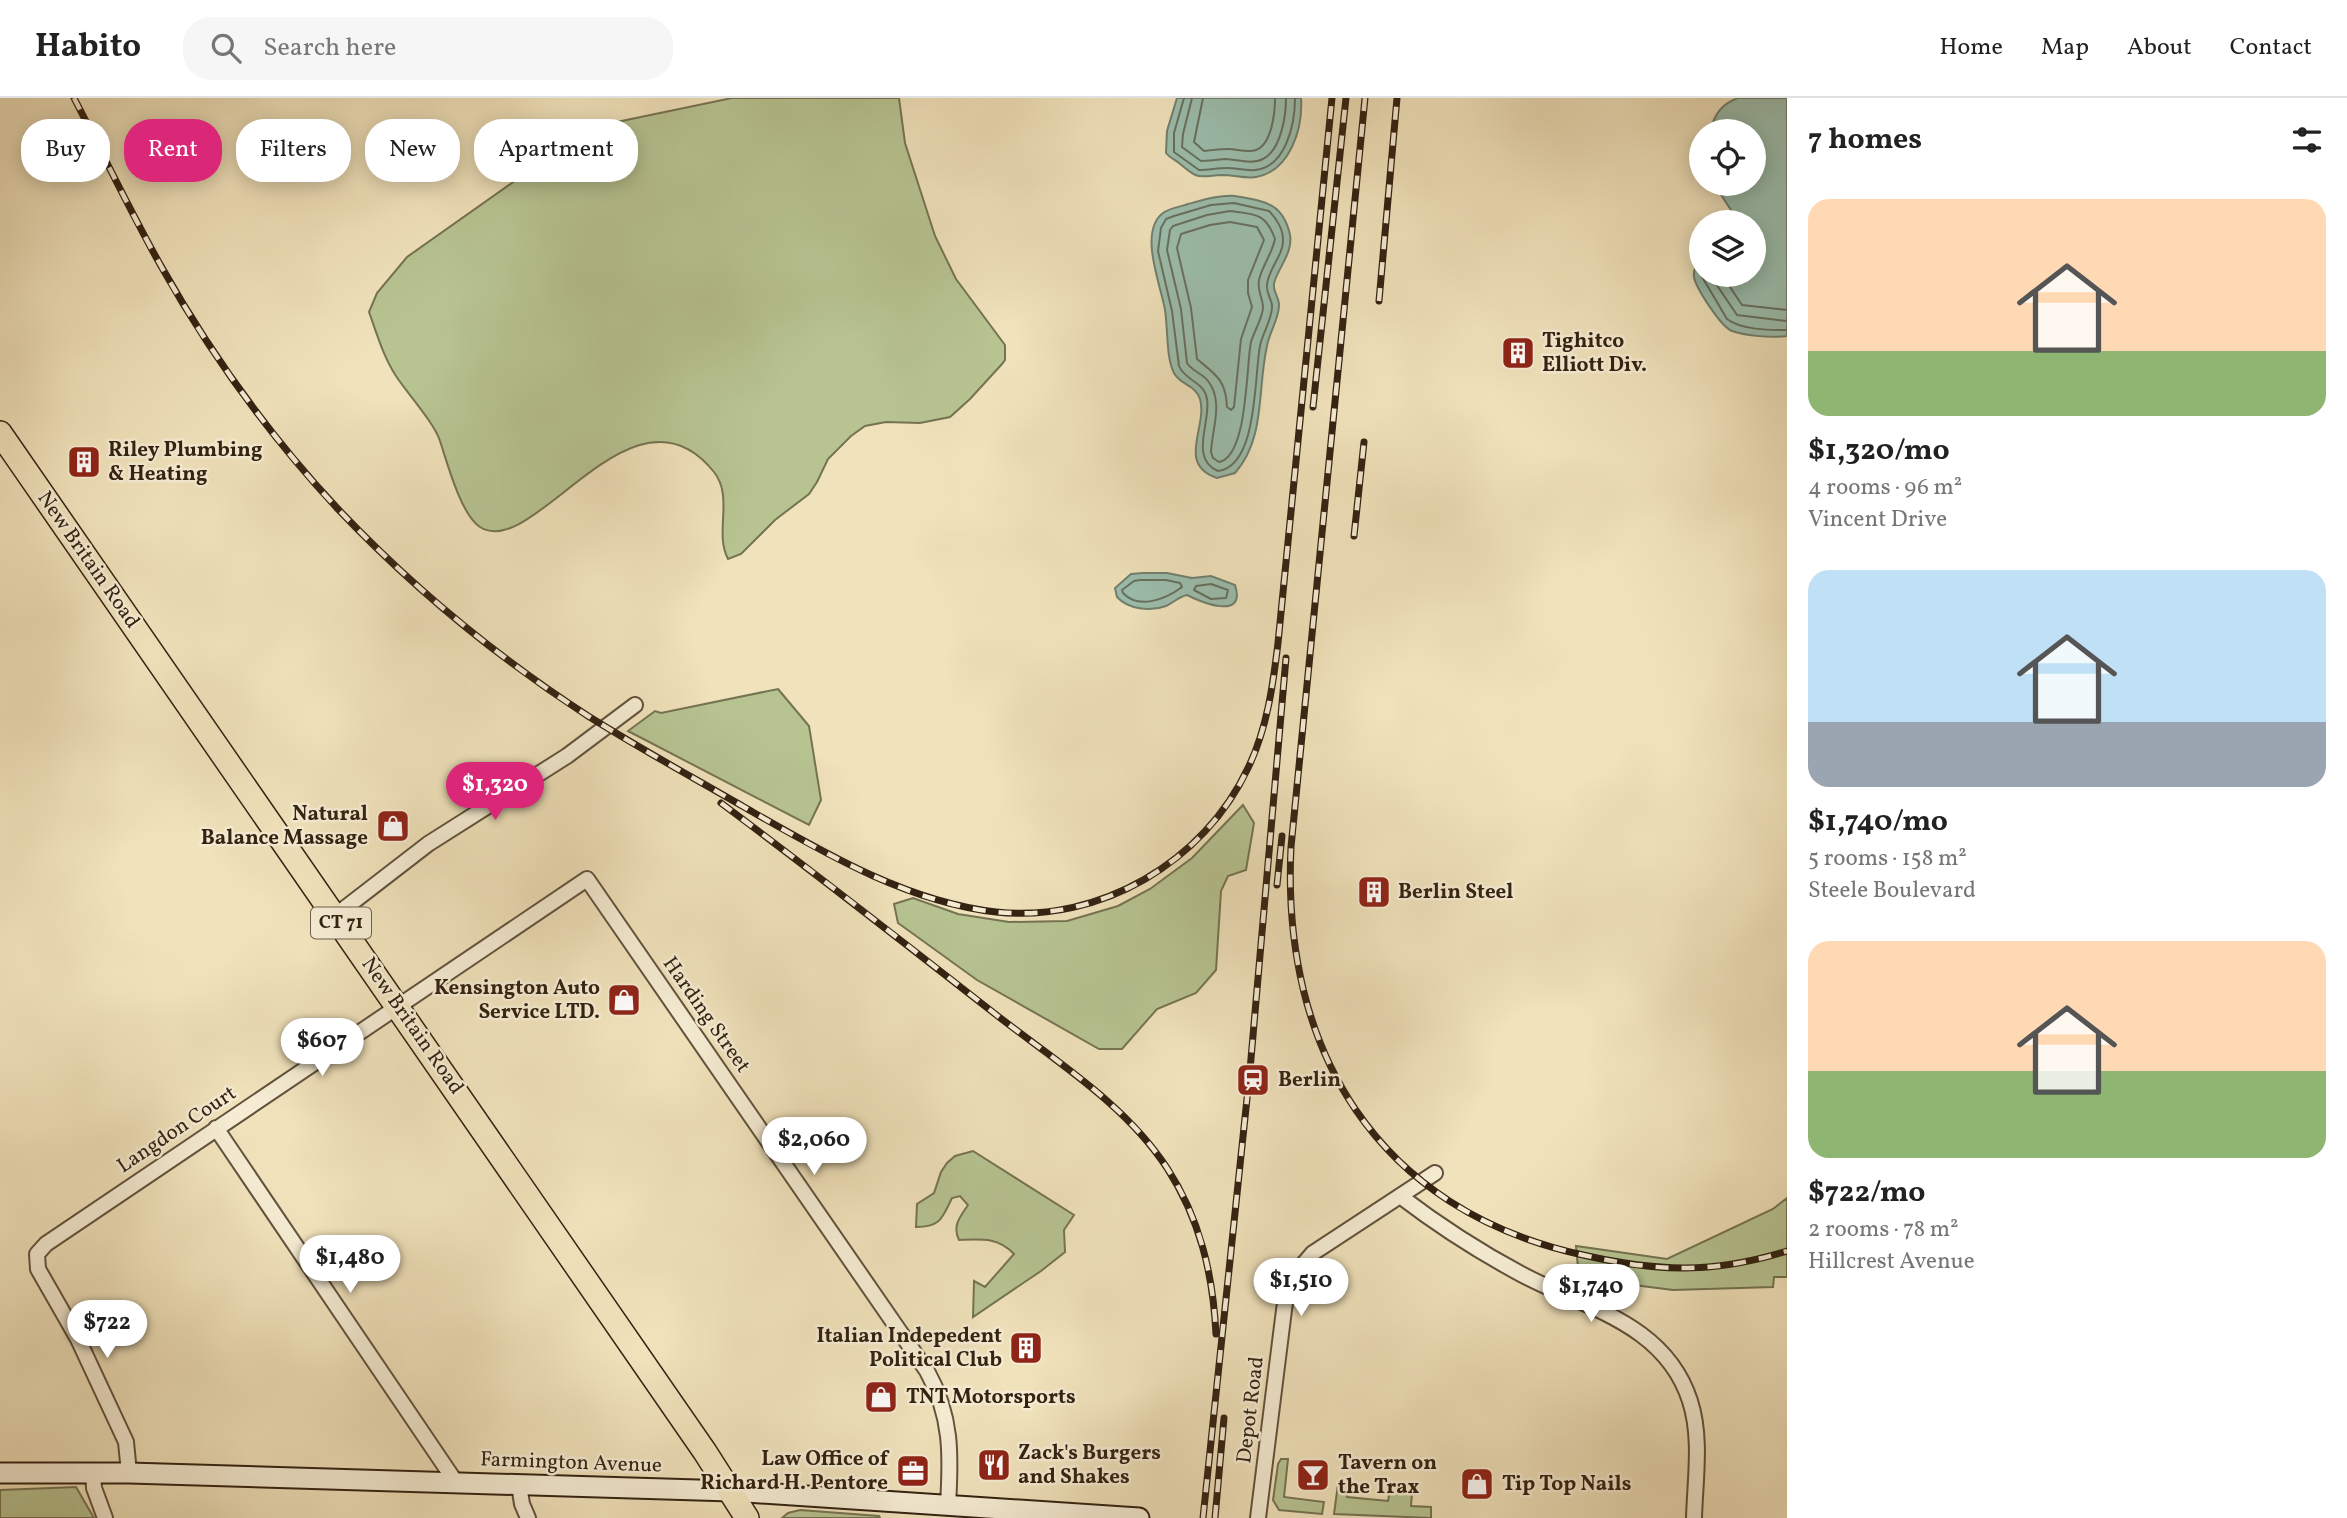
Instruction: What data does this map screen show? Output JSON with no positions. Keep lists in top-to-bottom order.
{
  "streets": {
    "main road": ["New Britain Road", "CT 71", "Farmington Avenue"],
    "street": ["Harding Street", "Langdon Court", "Depot Road"]
  },
  "crossings": [
    ["New Britain Road", "Langdon Court"],
    ["New Britain Road", "Farmington Avenue"],
    ["Harding Street", "Langdon Court"],
    ["Harding Street", "Farmington Avenue"],
    ["Langdon Court", "Farmington Avenue"]
  ],
  "places": {
    "building": [
      "Tighitco Elliott Div.",
      "Riley Plumbing & Heating",
      "Berlin Steel",
      "Italian Indepedent Political Club"
    ],
    "shop": [
      "Natural Balance Massage",
      "Kensington Auto Service LTD.",
      "TNT Motorsports",
      "Tip Top Nails"
    ],
    "station": ["Berlin"],
    "restaurant": ["Zack's Burgers and Shakes"],
    "office": ["Law Office of Richard H. Pentore"],
    "bar": ["Tavern on the Trax"]
  },
  "page": {
    "header": "Habito",
    "search": "Search here",
    "nav": [
      "Home",
      "Map",
      "About",
      "Contact"
    ],
    "heading": "7 homes",
    "chip": [
      "Buy",
      "Rent",
      "Filters",
      "New",
      "Apartment"
    ],
    "list": [
      {
        "name": "$1,320/mo",
        "note": "4 rooms · 96 m² · Vincent Drive"
      },
      {
        "name": "$1,740/mo",
        "note": "5 rooms · 158 m² · Steele Boulevard"
      },
      {
        "name": "$722/mo",
        "note": "2 rooms · 78 m² · Hillcrest Avenue"
      }
    ],
    "price": [
      "$1,320",
      "$607",
      "$2,060",
      "$1,480",
      "$1,510",
      "$1,740",
      "$722"
    ]
  }
}
